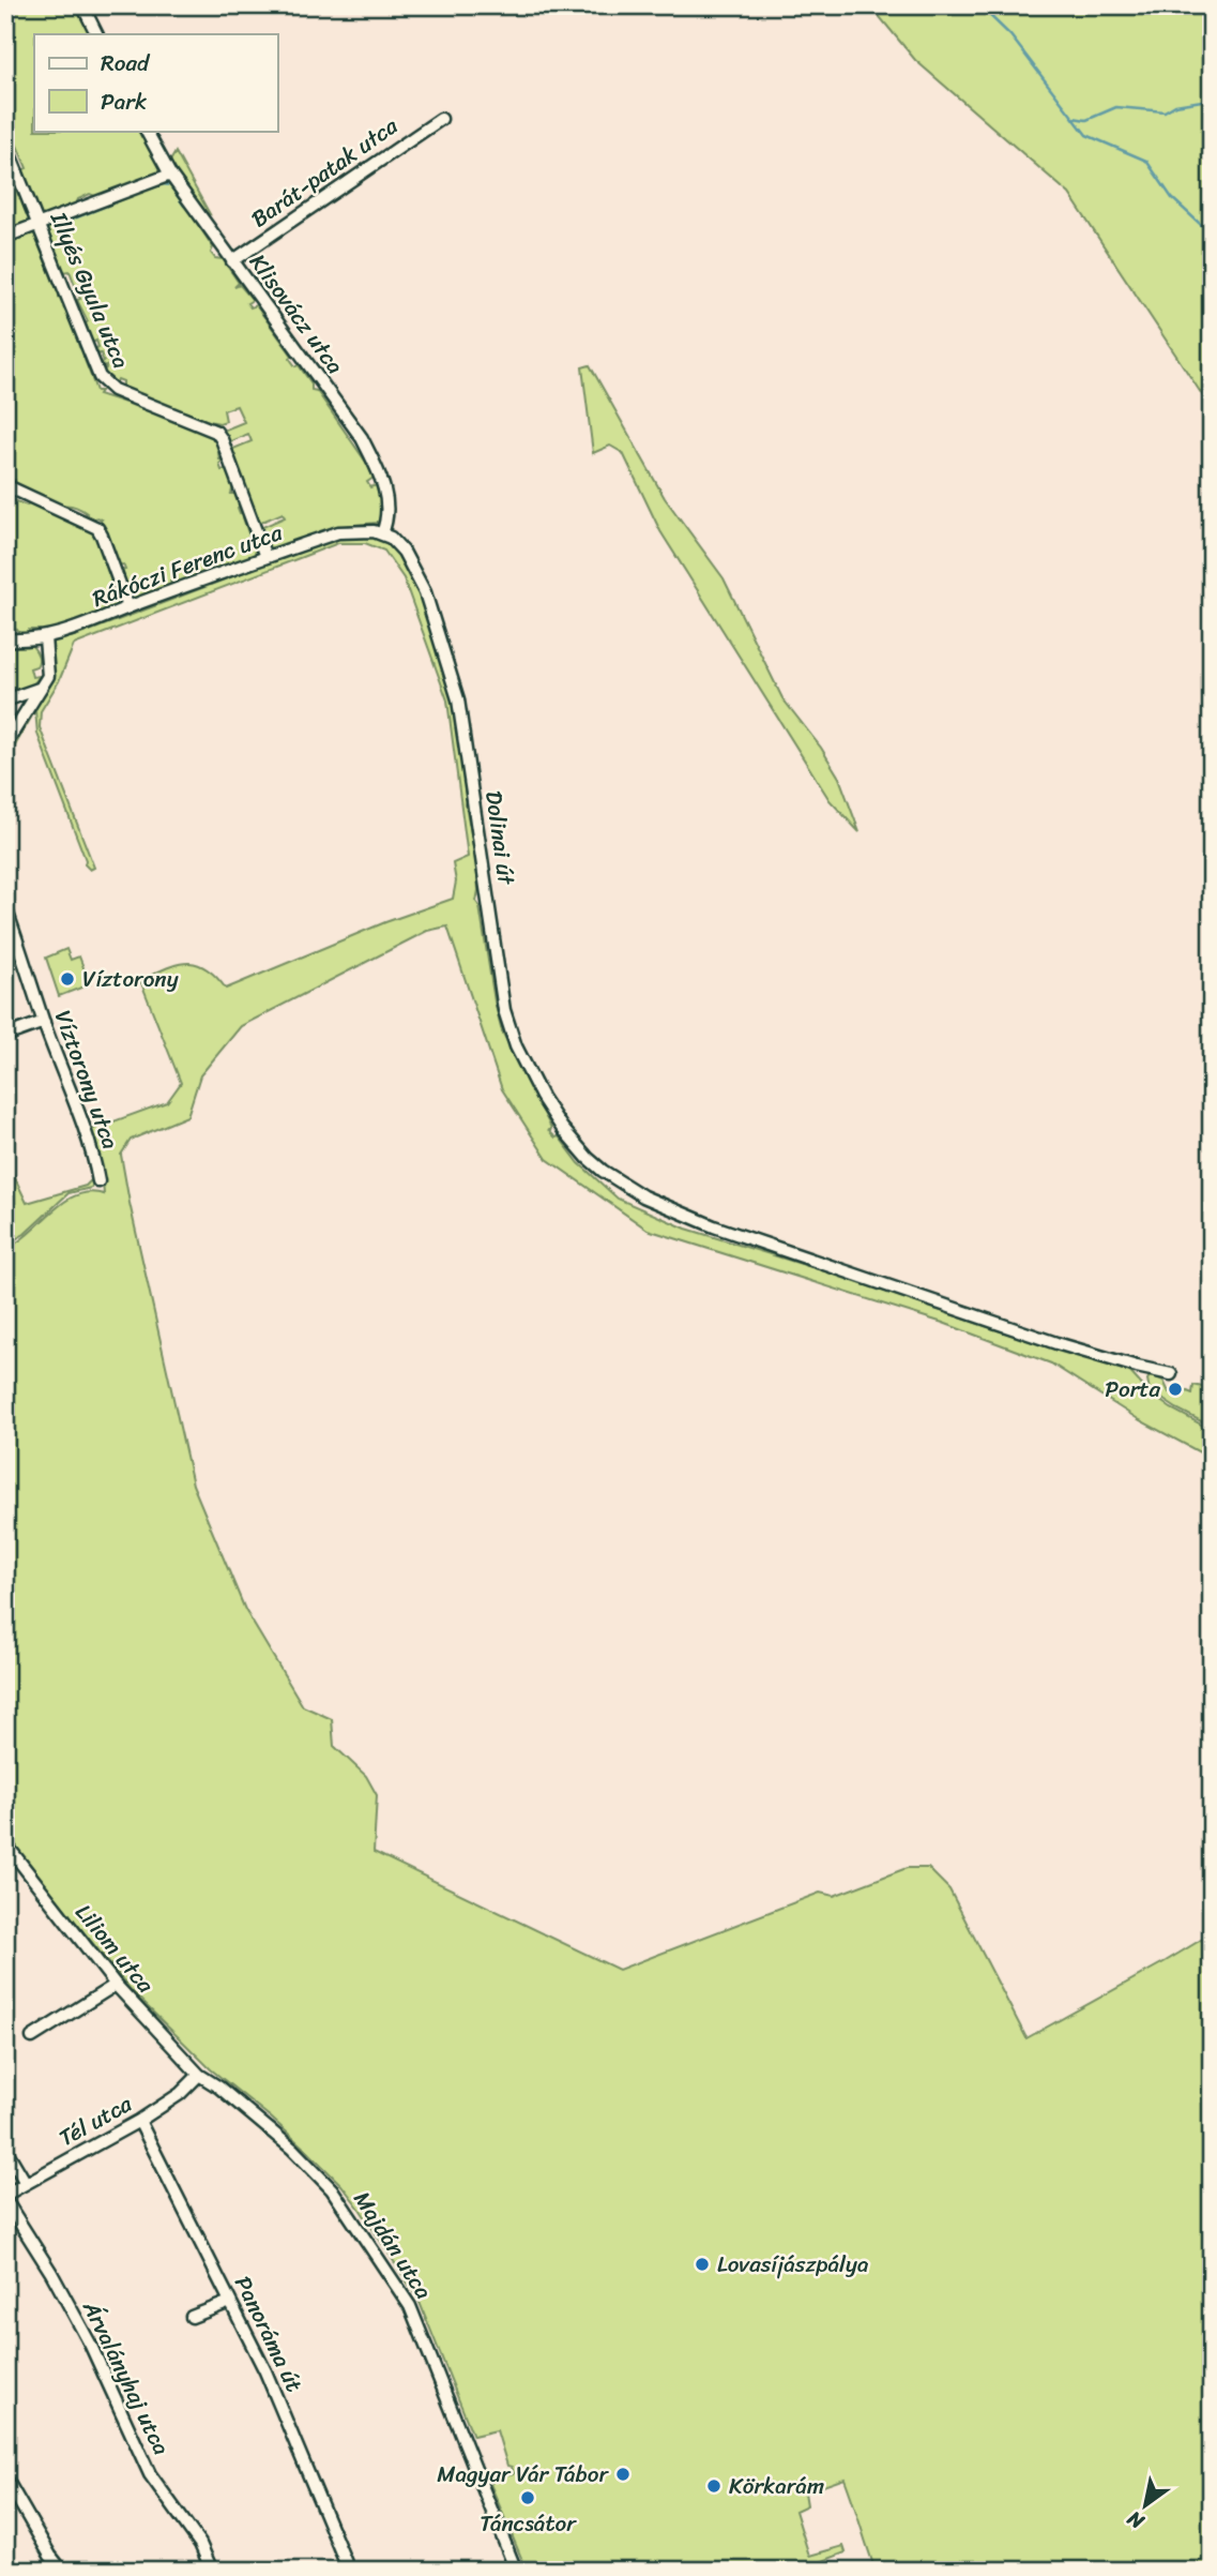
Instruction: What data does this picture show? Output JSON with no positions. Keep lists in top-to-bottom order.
{
  "streets": {
    "street": [
      "Barát-patak utca",
      "Illyés Gyula utca",
      "Klisovácz utca",
      "Rákóczi Ferenc utca",
      "Dolinai út",
      "Víztorony utca",
      "Liliom utca",
      "Tél utca",
      "Majdán utca",
      "Panoráma út",
      "Árvalányhaj utca"
    ]
  },
  "crossings": [
    ["Barát-patak utca", "Klisovácz utca"],
    ["Illyés Gyula utca", "Rákóczi Ferenc utca"],
    ["Klisovácz utca", "Rákóczi Ferenc utca"],
    ["Klisovácz utca", "Dolinai út"],
    ["Rákóczi Ferenc utca", "Dolinai út"],
    ["Liliom utca", "Tél utca"],
    ["Liliom utca", "Majdán utca"],
    ["Tél utca", "Majdán utca"],
    ["Tél utca", "Panoráma út"]
  ],
  "places": [
    "Víztorony",
    "Porta",
    "Lovasíjászpálya",
    "Magyar Vár Tábor",
    "Körkarám",
    "Táncsátor"
  ],
  "legend": ["Road", "Park"],
  "north": "bottom left"
}
